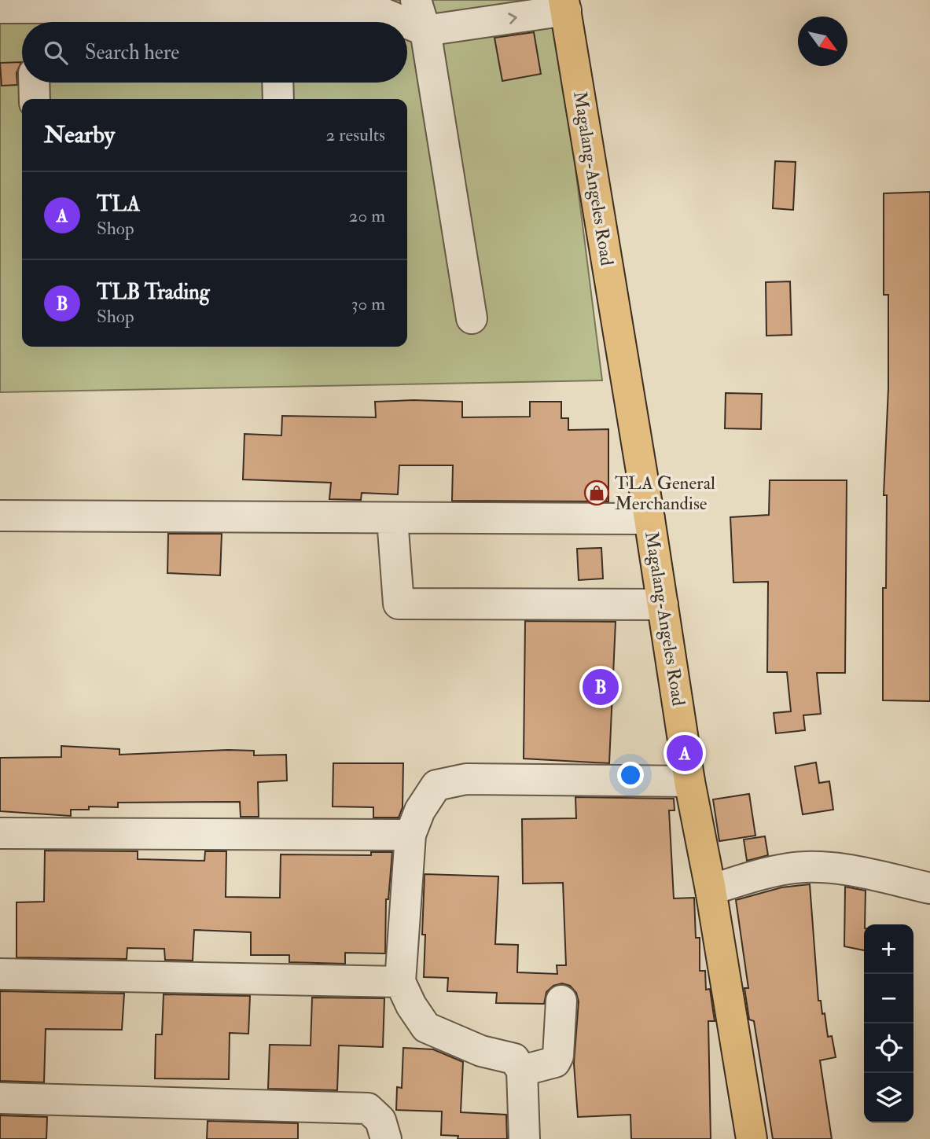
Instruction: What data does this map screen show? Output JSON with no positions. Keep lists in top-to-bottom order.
{
  "streets": {
    "main road": ["Magalang-Angeles Road"]
  },
  "places": {
    "shop": ["TLA General Merchandise"]
  },
  "north": "bottom right",
  "page": {
    "search": "Search here",
    "heading": ["Nearby", "2 results"],
    "list": [
      {
        "mark": "A",
        "name": "TLA",
        "note": "Shop",
        "value": "20 m"
      },
      {
        "mark": "B",
        "name": "TLB Trading",
        "note": "Shop",
        "value": "30 m"
      }
    ],
    "pins": ["B", "A"],
    "map_buttons": ["+", "−"]
  }
}
